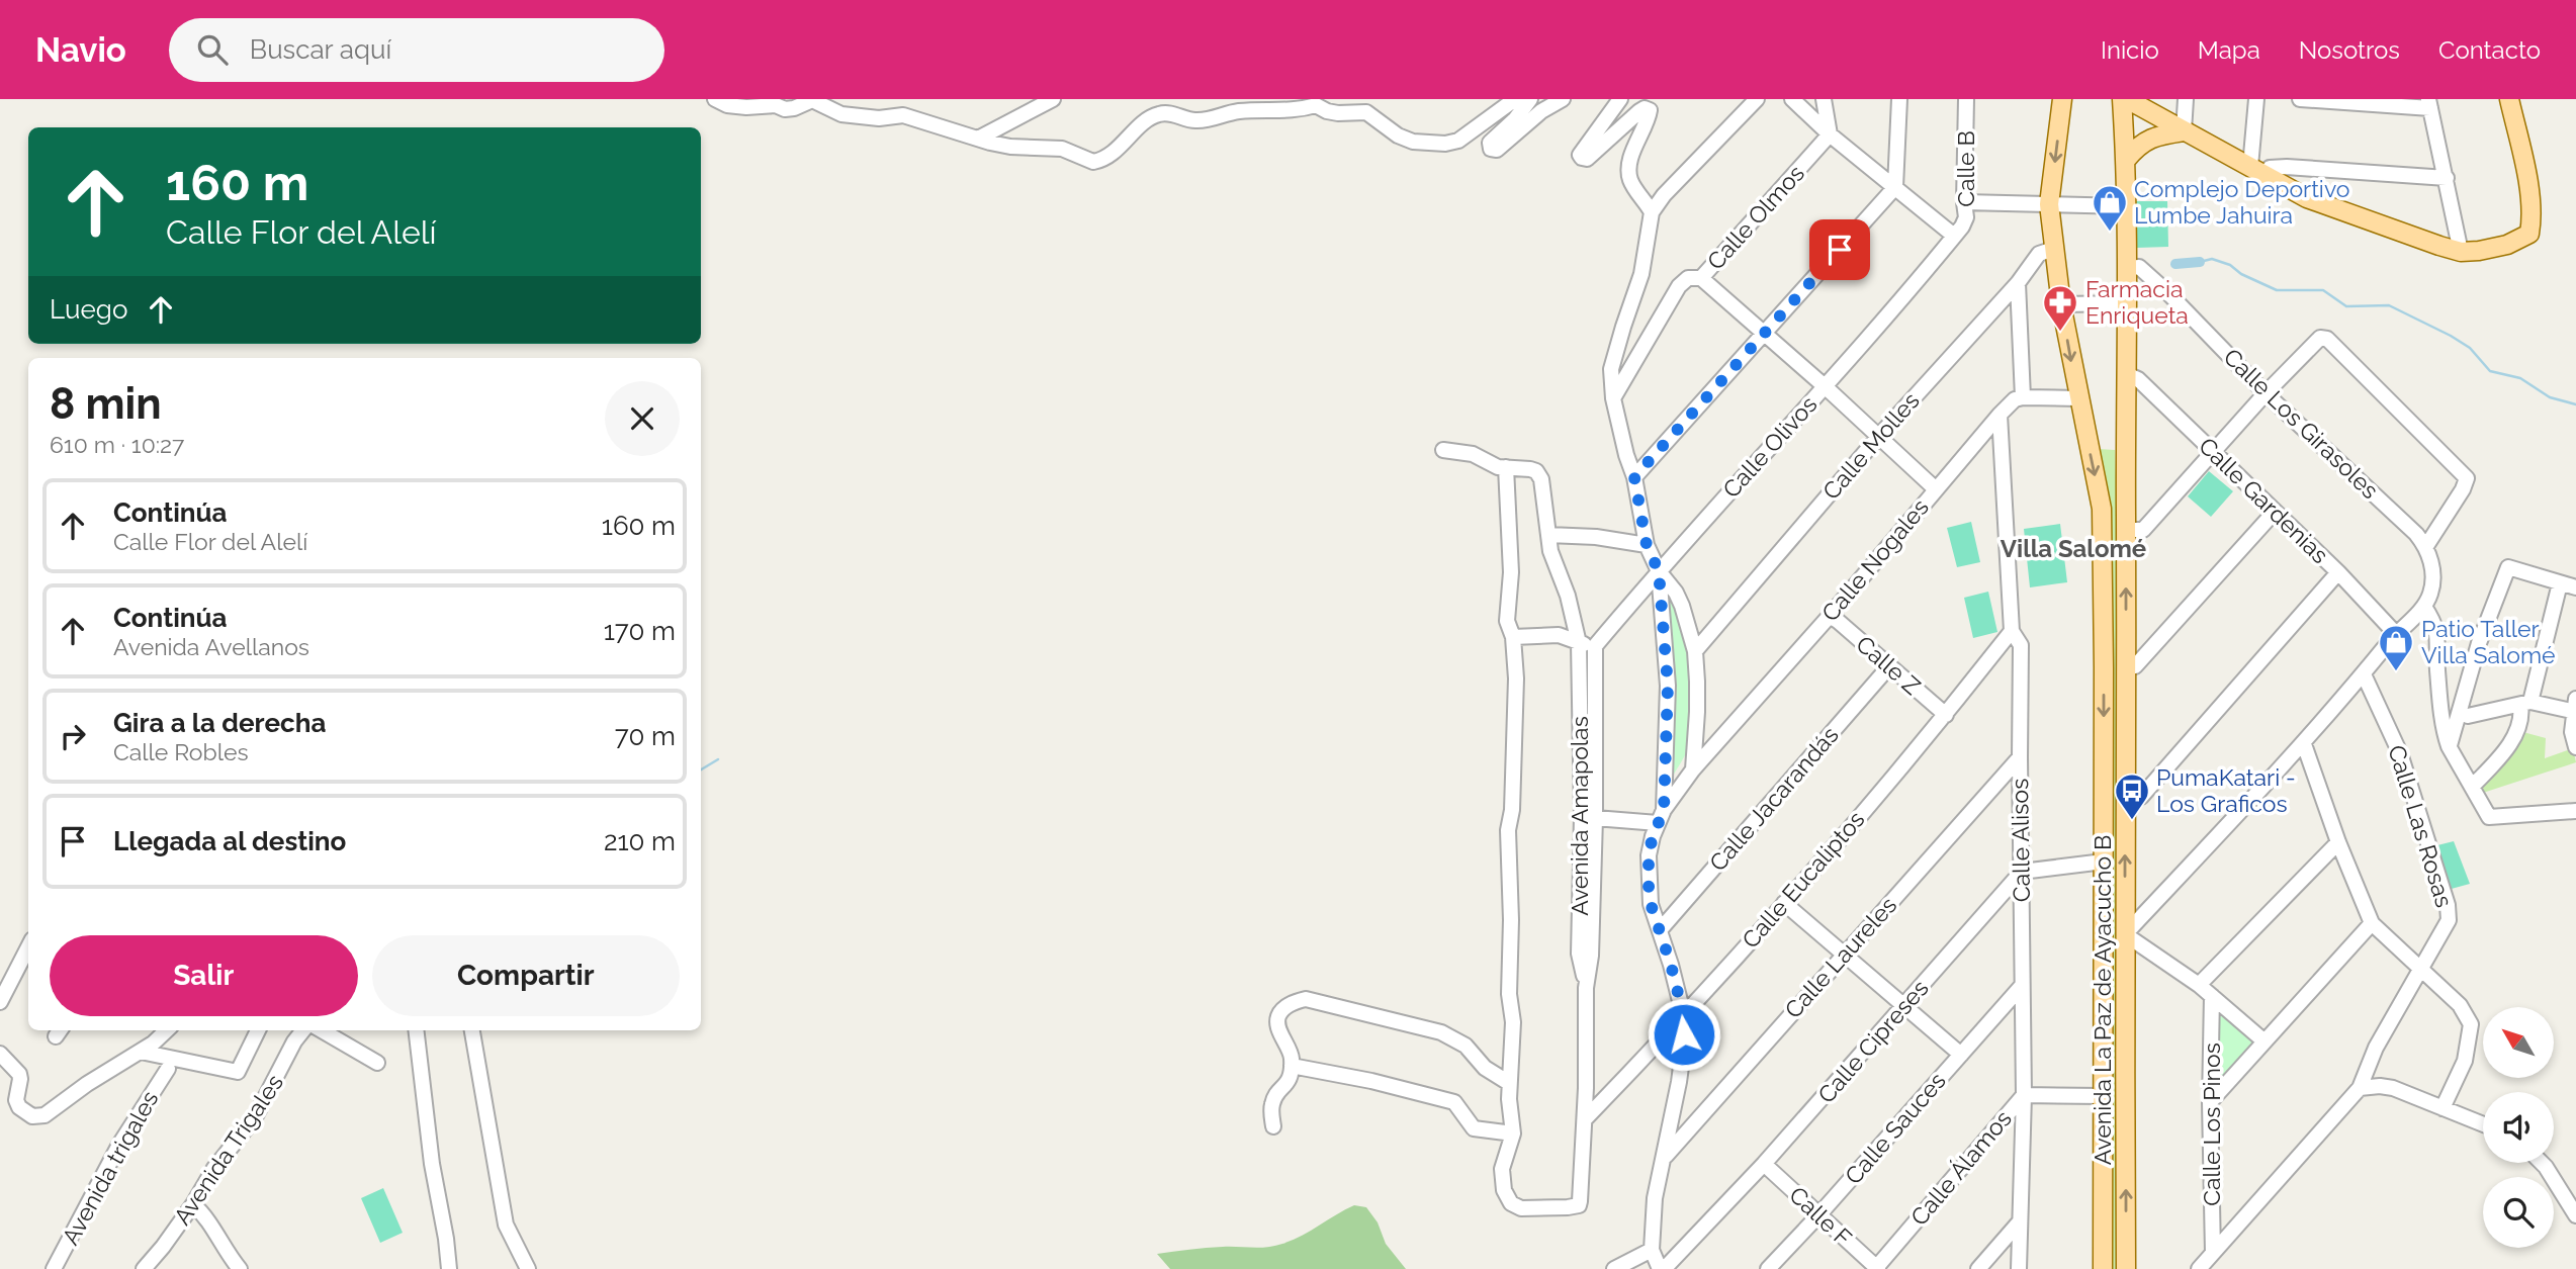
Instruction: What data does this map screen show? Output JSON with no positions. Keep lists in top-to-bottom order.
{
  "streets": {
    "main road": ["Avenida La Paz de Ayacucho B"],
    "street": [
      "Calle B",
      "Calle Olmos",
      "Calle Los Girasoles",
      "Calle Molles",
      "Calle Olivos",
      "Calle Gardenias",
      "Calle Nogales",
      "Calle Z",
      "Calle Jacarandás",
      "Avenida Amapolas",
      "Calle Las Rosas",
      "Calle Alisos",
      "Calle Eucaliptos",
      "Calle Laureles",
      "Calle Cipreses",
      "Calle Los Pinos",
      "Calle Sauces",
      "Avenida Trigales",
      "Avenida trigales",
      "Calle Álamos",
      "Calle F"
    ]
  },
  "crossings": [
    ["Calle B", "Calle Olivos"],
    ["Calle Molles", "Avenida La Paz de Ayacucho B"],
    ["Calle Olivos", "Avenida Amapolas"],
    ["Calle Nogales", "Calle Z"],
    ["Calle Nogales", "Calle Alisos"],
    ["Calle Z", "Calle Jacarandás"],
    ["Calle Z", "Calle Eucaliptos"],
    ["Avenida Amapolas", "Calle Eucaliptos"],
    ["Calle Las Rosas", "Calle Los Pinos"],
    ["Calle Alisos", "Calle Eucaliptos"],
    ["Calle Alisos", "Calle Laureles"],
    ["Calle Alisos", "Calle Cipreses"],
    ["Calle Alisos", "Calle Sauces"],
    ["Calle Alisos", "Calle Álamos"],
    ["Avenida La Paz de Ayacucho B", "Calle Álamos"],
    ["Calle Cipreses", "Calle F"],
    ["Calle Sauces", "Calle F"],
    ["Calle Álamos", "Calle F"]
  ],
  "districts": ["Villa Salomé"],
  "places": {
    "shop": ["Complejo Deportivo Lumbe Jahuira", "Patio Taller Villa Salomé"],
    "pharmacy": ["Farmacia Enriqueta"],
    "bus stop": ["PumaKatari - Los Graficos"]
  },
  "north": "top left",
  "page": {
    "header": "Navio",
    "search": "Buscar aquí",
    "nav": [
      "Inicio",
      "Mapa",
      "Nosotros",
      "Contacto"
    ],
    "turn": ["160 m", "Calle Flor del Alelí"],
    "then": "Luego",
    "heading": ["8 min", "610 m · 10:27"],
    "list": [
      {
        "name": "Continúa",
        "note": "Calle Flor del Alelí",
        "value": "160 m"
      },
      {
        "name": "Continúa",
        "note": "Avenida Avellanos",
        "value": "170 m"
      },
      {
        "name": "Gira a la derecha",
        "note": "Calle Robles",
        "value": "70 m"
      },
      {
        "name": "Llegada al destino",
        "value": "210 m"
      }
    ],
    "buttons": ["Salir", "Compartir"]
  }
}
